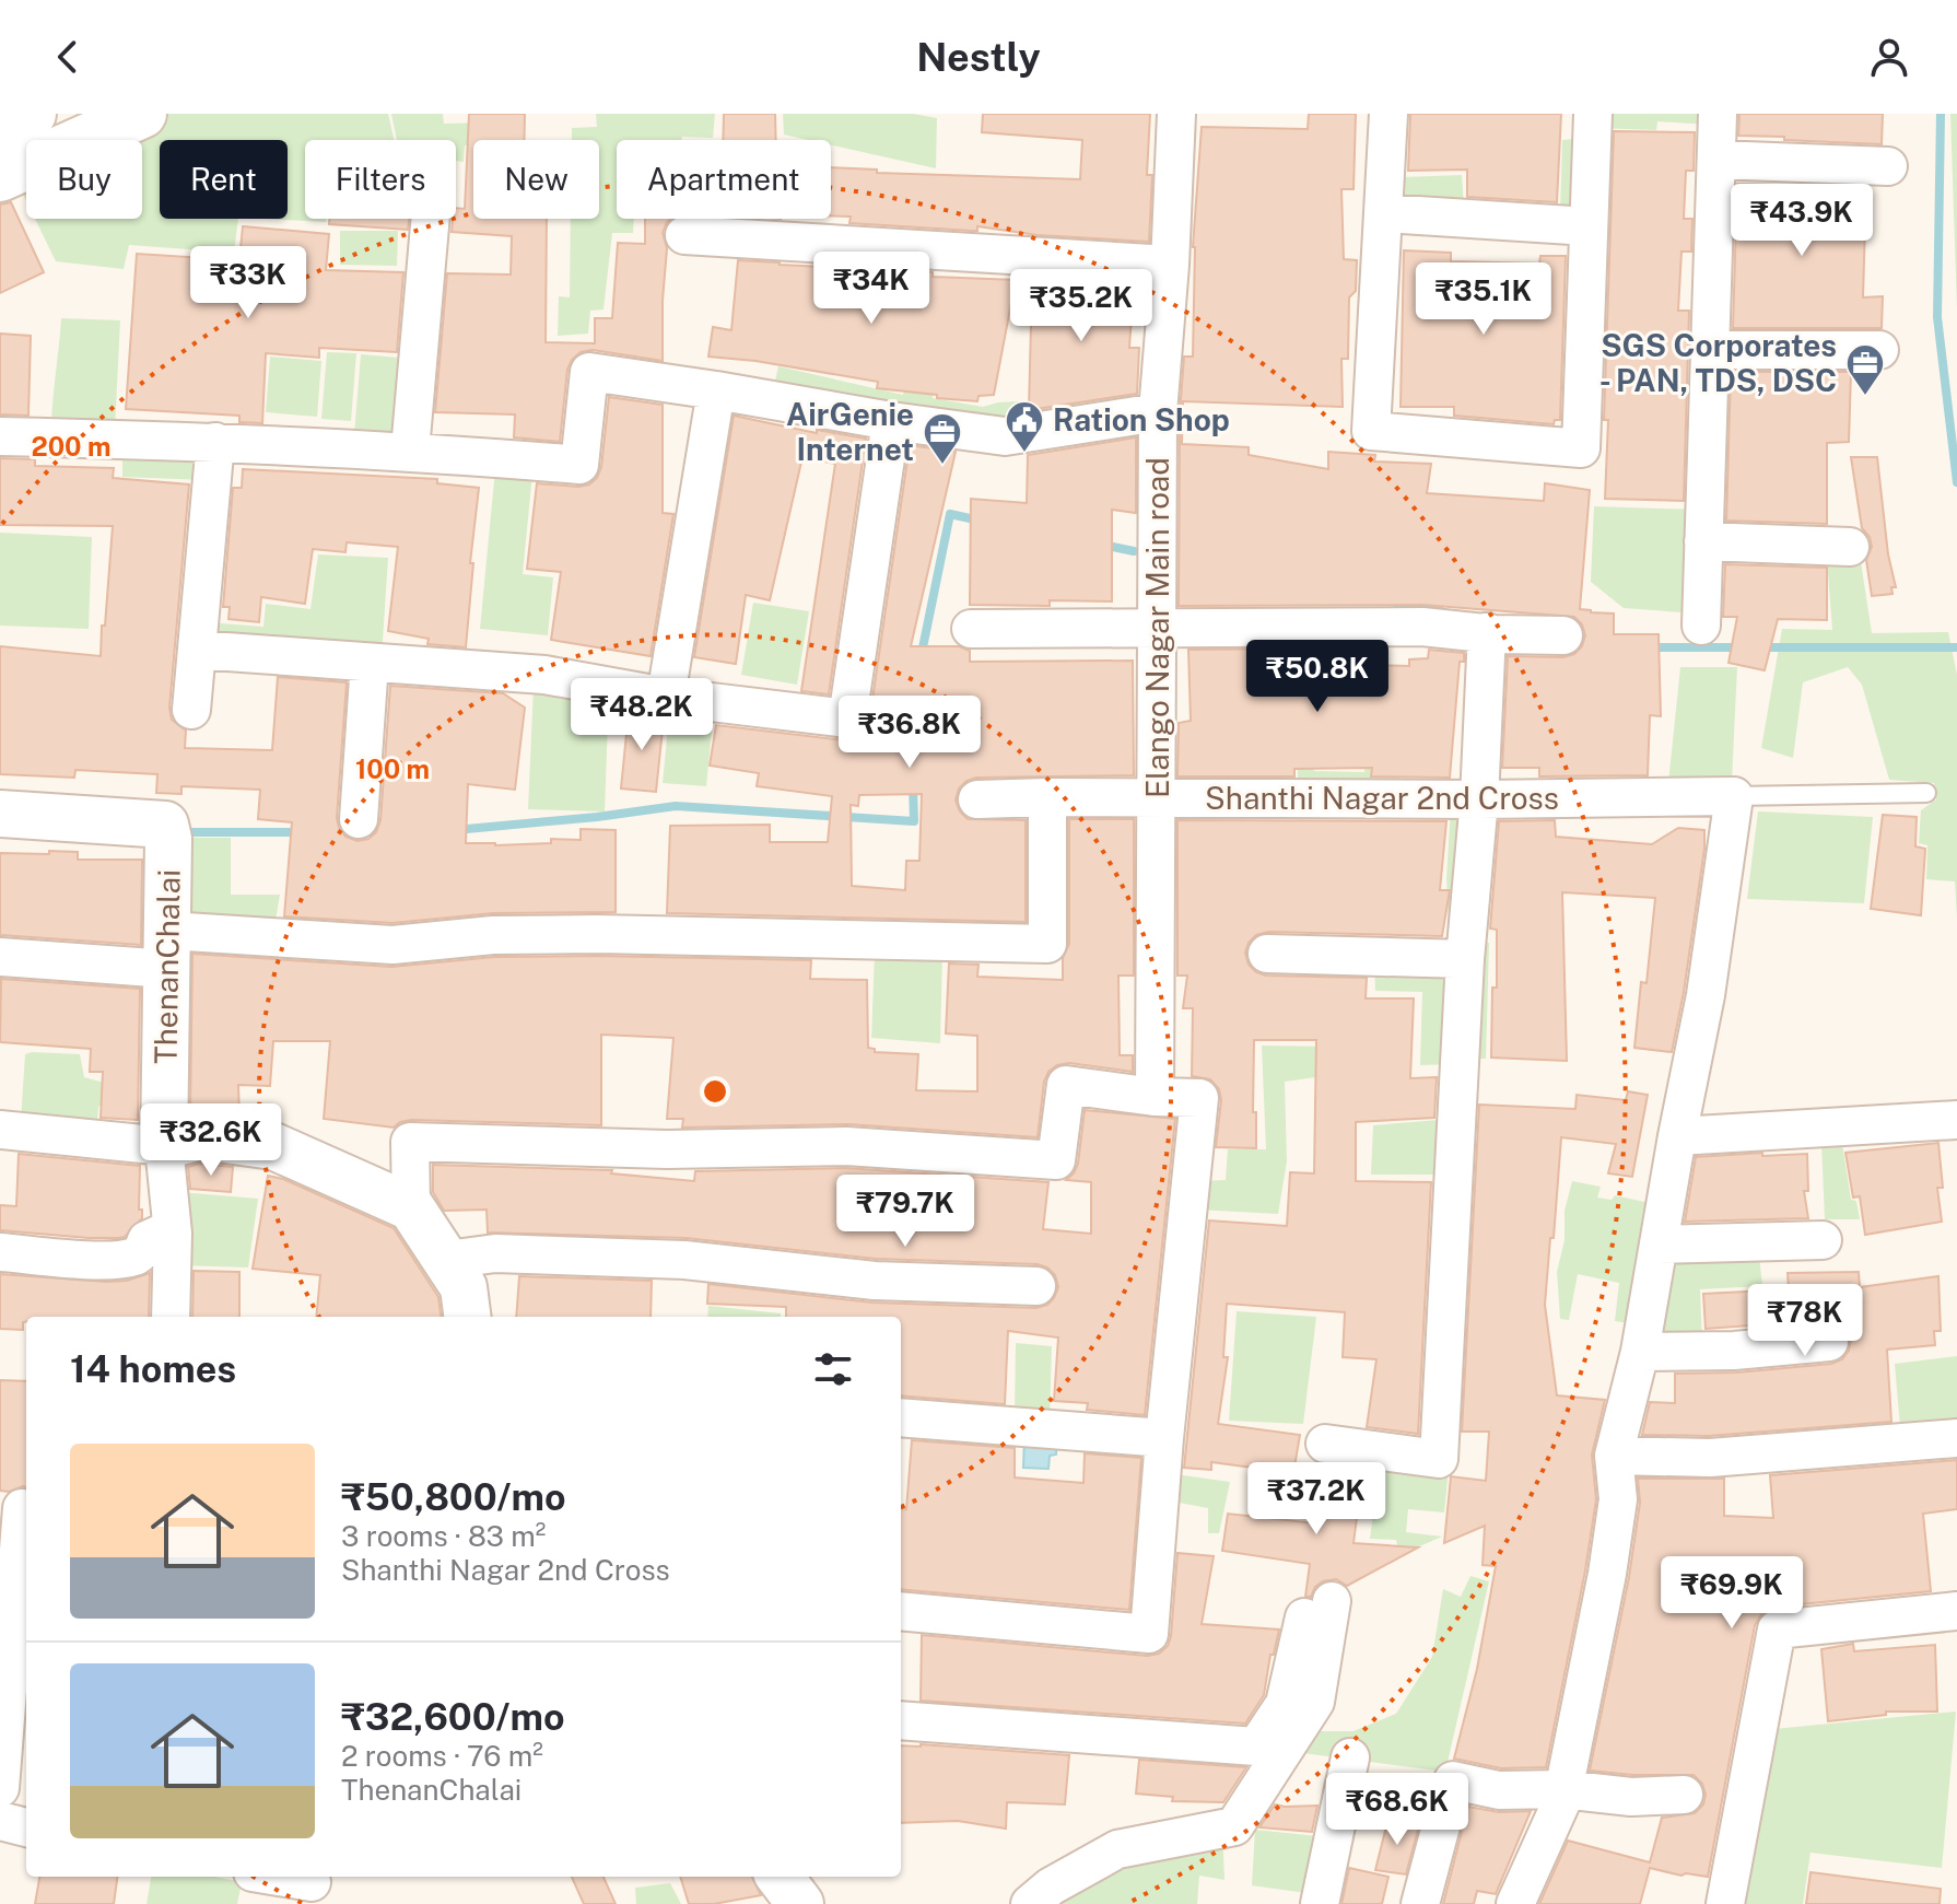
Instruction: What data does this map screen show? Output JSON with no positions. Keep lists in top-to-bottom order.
{
  "streets": {
    "street": ["Elango Nagar Main road", "Shanthi Nagar 2nd Cross", "ThenanChalai"]
  },
  "crossings": [
    ["Elango Nagar Main road", "Shanthi Nagar 2nd Cross"]
  ],
  "places": {
    "office": ["SGS Corporates - PAN, TDS, DSC", "AirGenie Internet"],
    "public building": ["Ration Shop"]
  },
  "page": {
    "header": "Nestly",
    "chip": [
      "Buy",
      "Rent",
      "Filters",
      "New",
      "Apartment"
    ],
    "price": [
      "₹43.9K",
      "₹33K",
      "₹34K",
      "₹35.1K",
      "₹35.2K",
      "₹50.8K",
      "₹48.2K",
      "₹36.8K",
      "₹32.6K",
      "₹79.7K",
      "₹78K",
      "₹37.2K",
      "₹69.9K",
      "₹68.6K"
    ],
    "heading": "14 homes",
    "list": [
      {
        "name": "₹50,800/mo",
        "note": "3 rooms · 83 m² · Shanthi Nagar 2nd Cross"
      },
      {
        "name": "₹32,600/mo",
        "note": "2 rooms · 76 m² · ThenanChalai"
      }
    ]
  },
  "rings": ["200 m", "100 m"]
}
